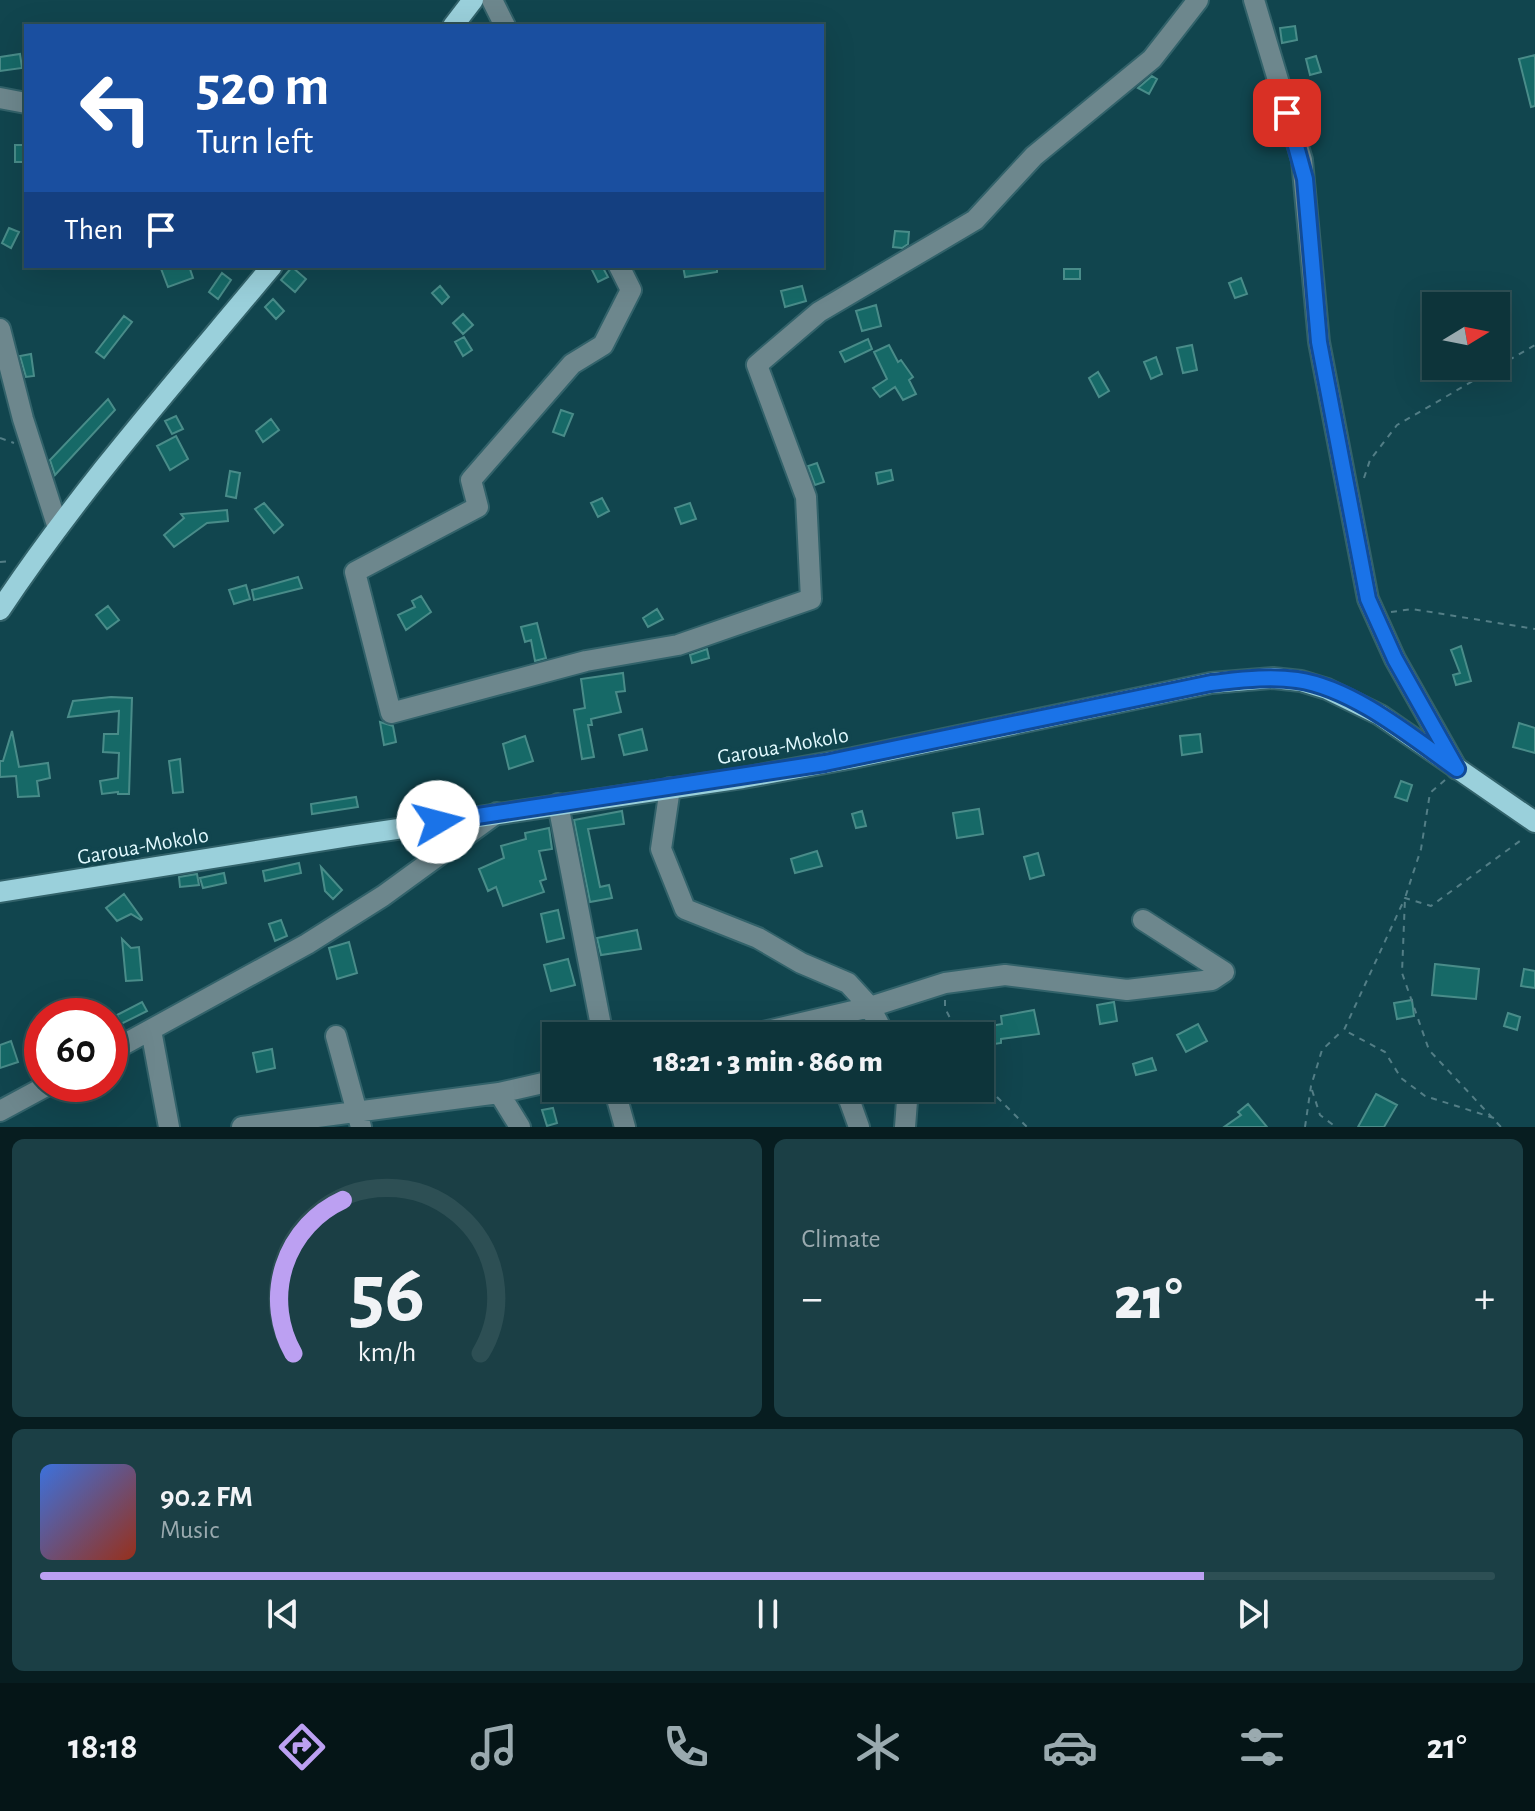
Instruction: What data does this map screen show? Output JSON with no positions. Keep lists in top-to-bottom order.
{
  "streets": {
    "main road": ["Garoua-Mokolo"]
  },
  "north": "right",
  "page": {
    "turn": ["520 m", "Turn left"],
    "then": "Then",
    "limit": "60",
    "trip": "18:21 · 3 min · 860 m",
    "tile": "Climate",
    "heat": ["−", "21°", "+"],
    "song": ["90.2 FM", "Music"],
    "tabs": ["18:18", "21°"],
    "gauge": ["56", "km/h"]
  }
}
